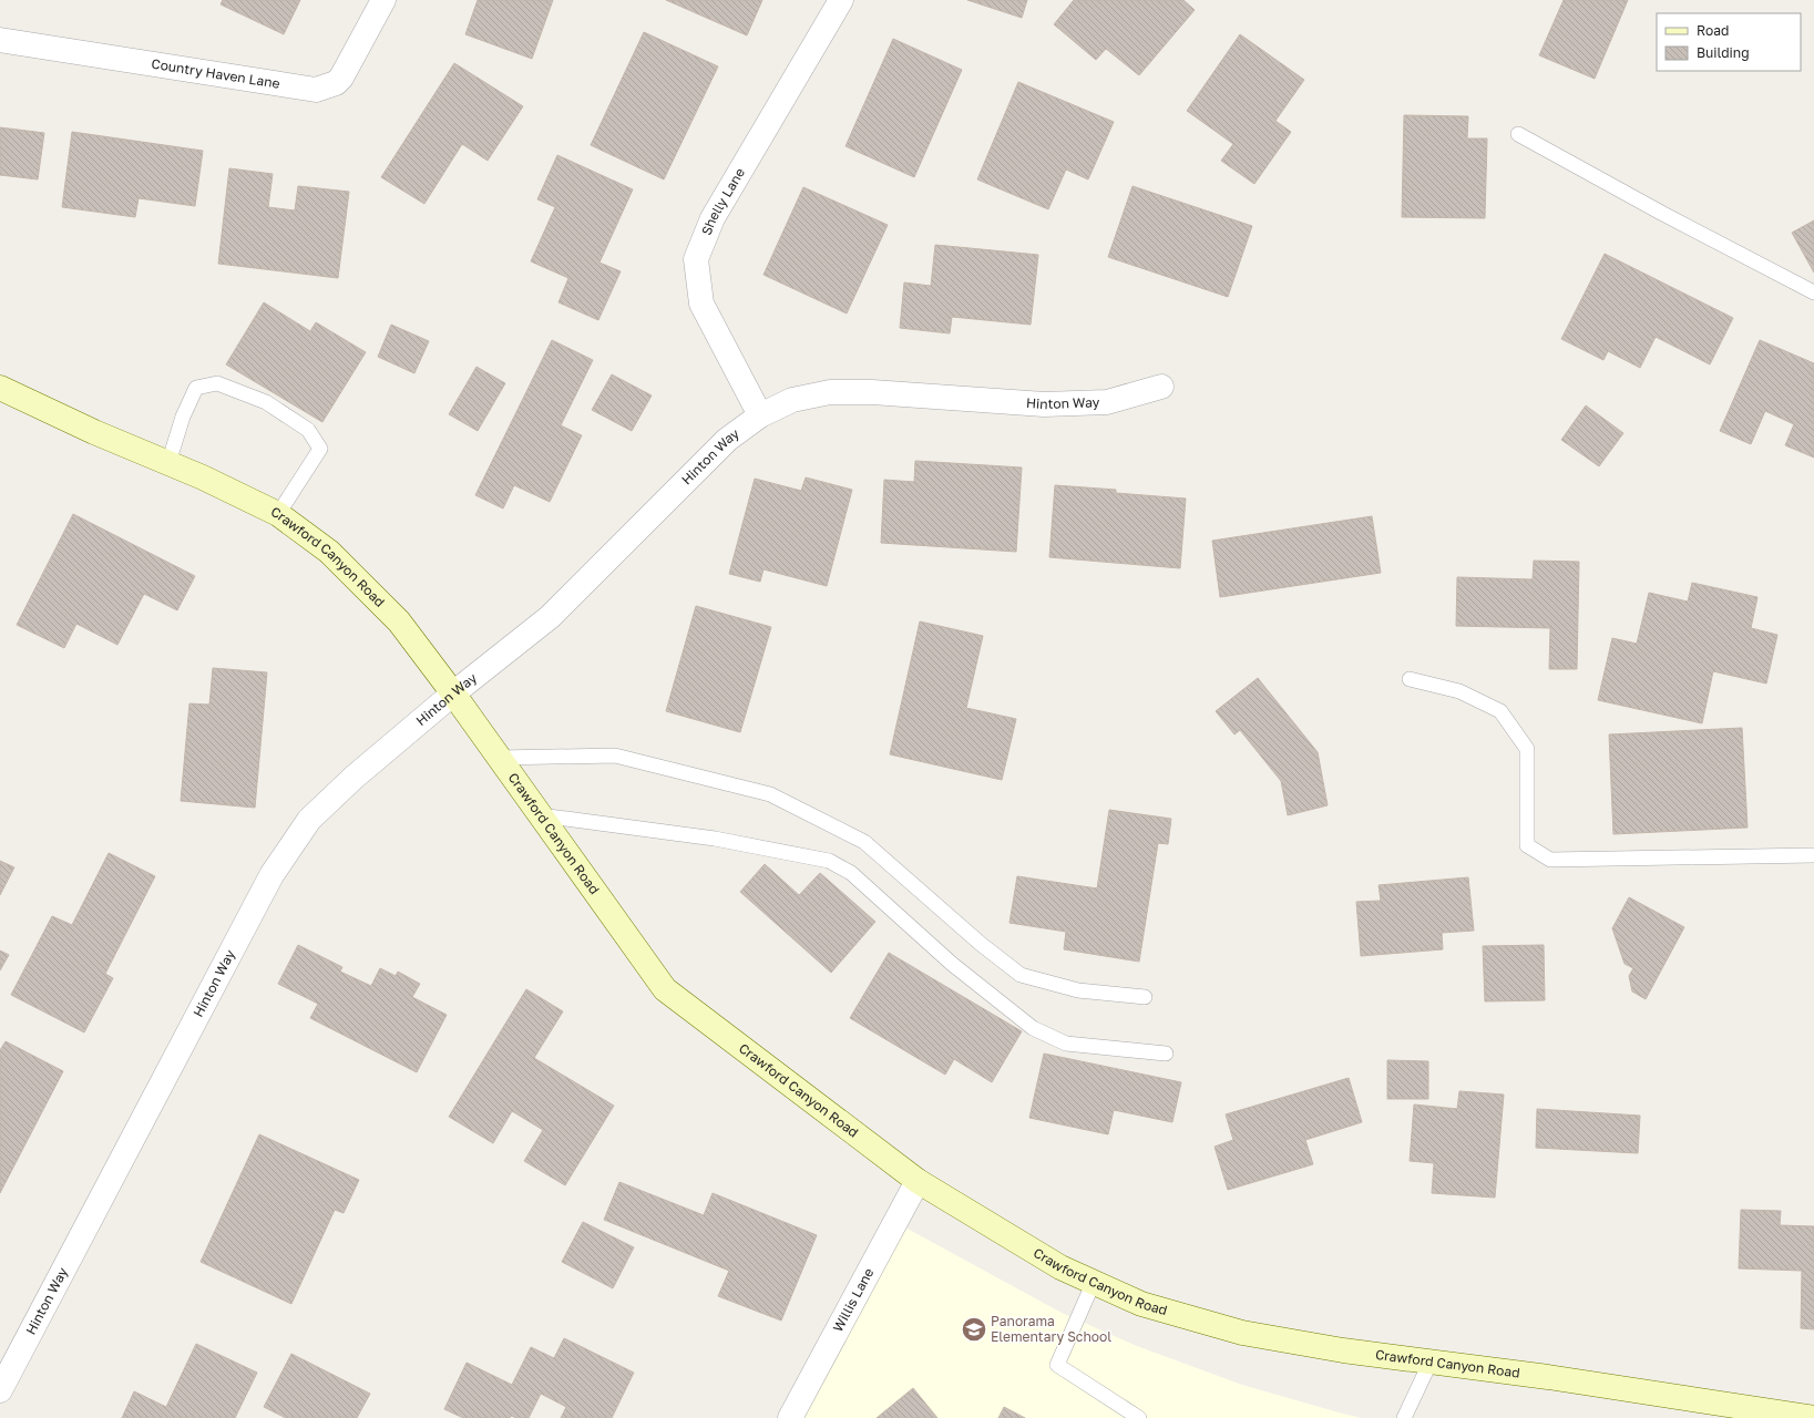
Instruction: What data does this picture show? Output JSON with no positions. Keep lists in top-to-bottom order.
{
  "streets": {
    "main road": ["Crawford Canyon Road"],
    "street": [
      "Country Haven Lane",
      "Shelly Lane",
      "Hinton Way",
      "Willis Lane"
    ]
  },
  "crossings": [
    ["Shelly Lane", "Hinton Way"],
    ["Hinton Way", "Crawford Canyon Road"],
    ["Crawford Canyon Road", "Willis Lane"]
  ],
  "places": {
    "school or university": ["Panorama Elementary School"]
  },
  "legend": ["Road", "Building"]
}
